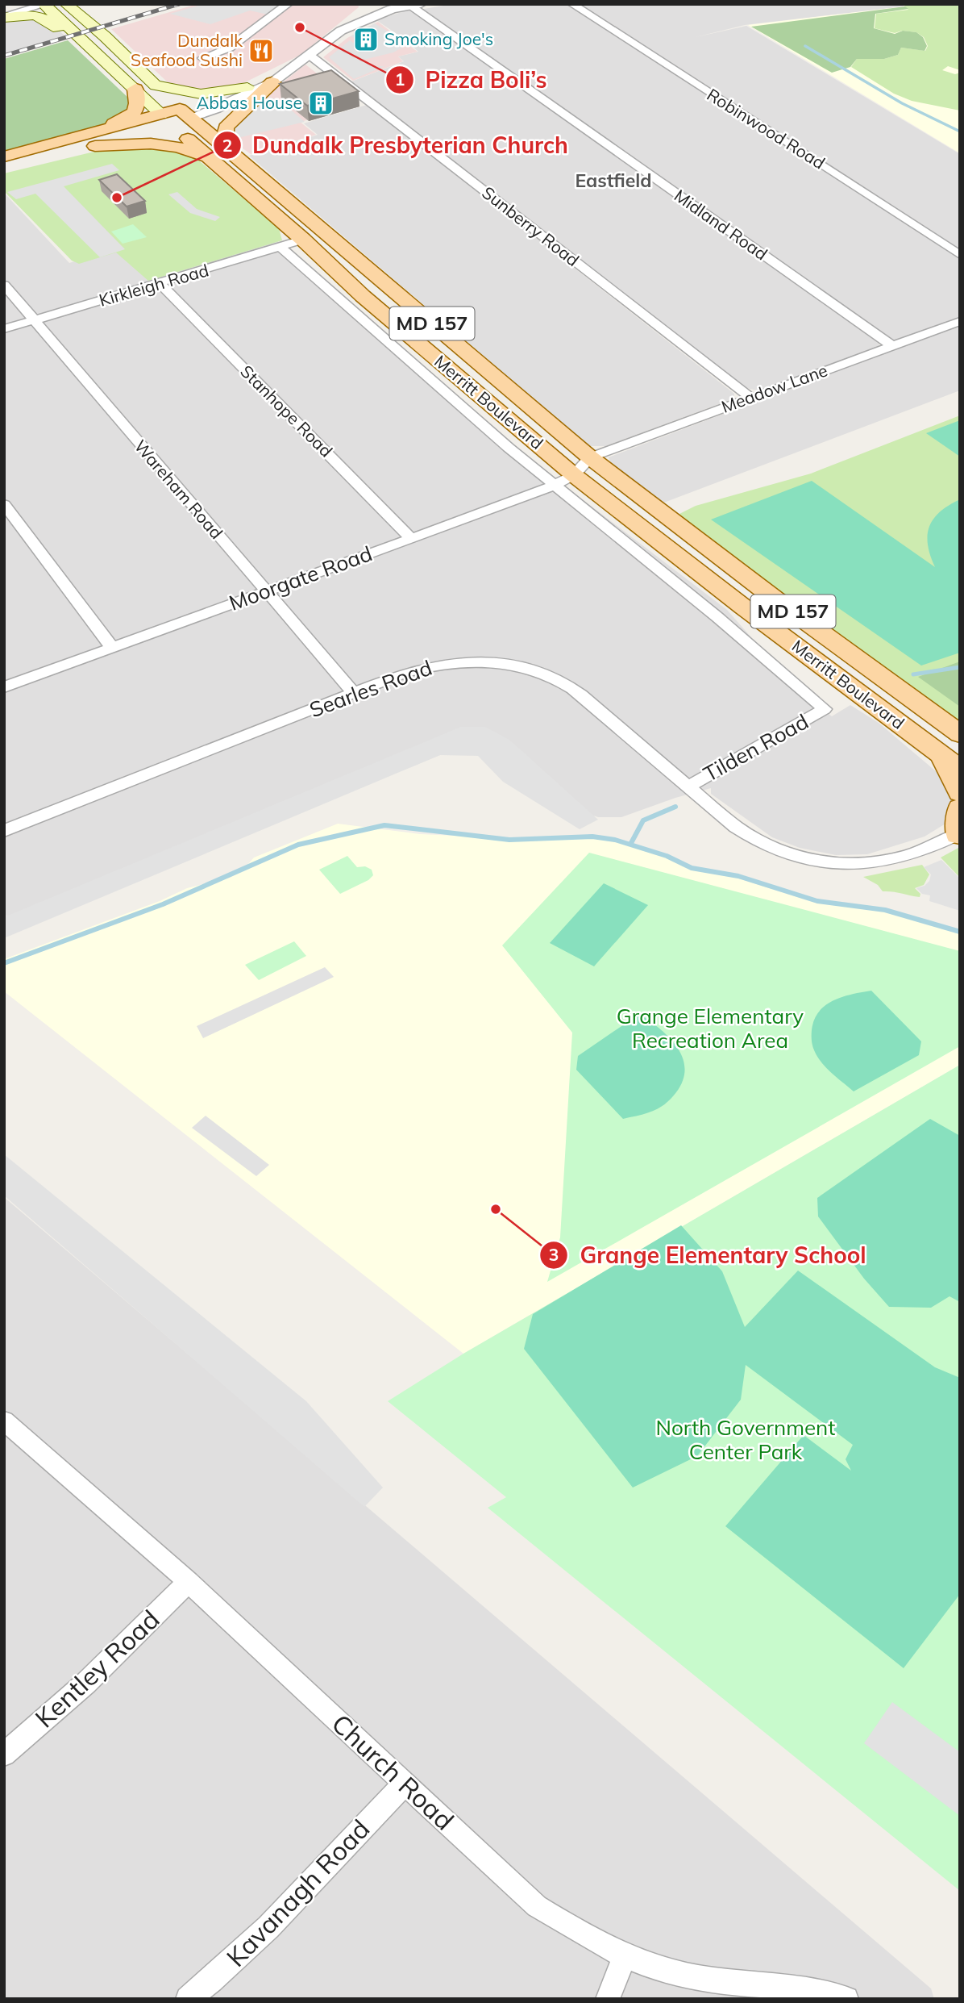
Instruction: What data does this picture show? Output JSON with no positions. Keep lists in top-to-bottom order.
{
  "streets": {
    "main road": ["MD 157", "Merritt Boulevard"],
    "street": [
      "Robinwood Road",
      "Midland Road",
      "Sunberry Road",
      "Kirkleigh Road",
      "Meadow Lane",
      "Stanhope Road",
      "Wareham Road",
      "Moorgate Road",
      "Searles Road",
      "Tilden Road",
      "Kentley Road",
      "Church Road",
      "Kavanagh Road"
    ]
  },
  "crossings": [
    ["Midland Road", "Meadow Lane"],
    ["Sunberry Road", "Meadow Lane"],
    ["Kirkleigh Road", "Merritt Boulevard"],
    ["Kirkleigh Road", "Stanhope Road"],
    ["Kirkleigh Road", "Wareham Road"],
    ["MD 157", "Merritt Boulevard"],
    ["Meadow Lane", "Merritt Boulevard"],
    ["Meadow Lane", "Moorgate Road"],
    ["Merritt Boulevard", "Moorgate Road"],
    ["Merritt Boulevard", "Tilden Road"],
    ["Stanhope Road", "Moorgate Road"],
    ["Wareham Road", "Moorgate Road"],
    ["Wareham Road", "Searles Road"],
    ["Searles Road", "Tilden Road"],
    ["Kentley Road", "Church Road"],
    ["Church Road", "Kavanagh Road"]
  ],
  "districts": ["Eastfield"],
  "parks": ["Grange Elementary Recreation Area", "North Government Center Park"],
  "places": {
    "other": ["Pizza Boli’s", "Dundalk Presbyterian Church", "Grange Elementary School"],
    "building": ["Smoking Joe's", "Abbas House"],
    "restaurant": ["Dundalk Seafood Sushi"]
  }
}
